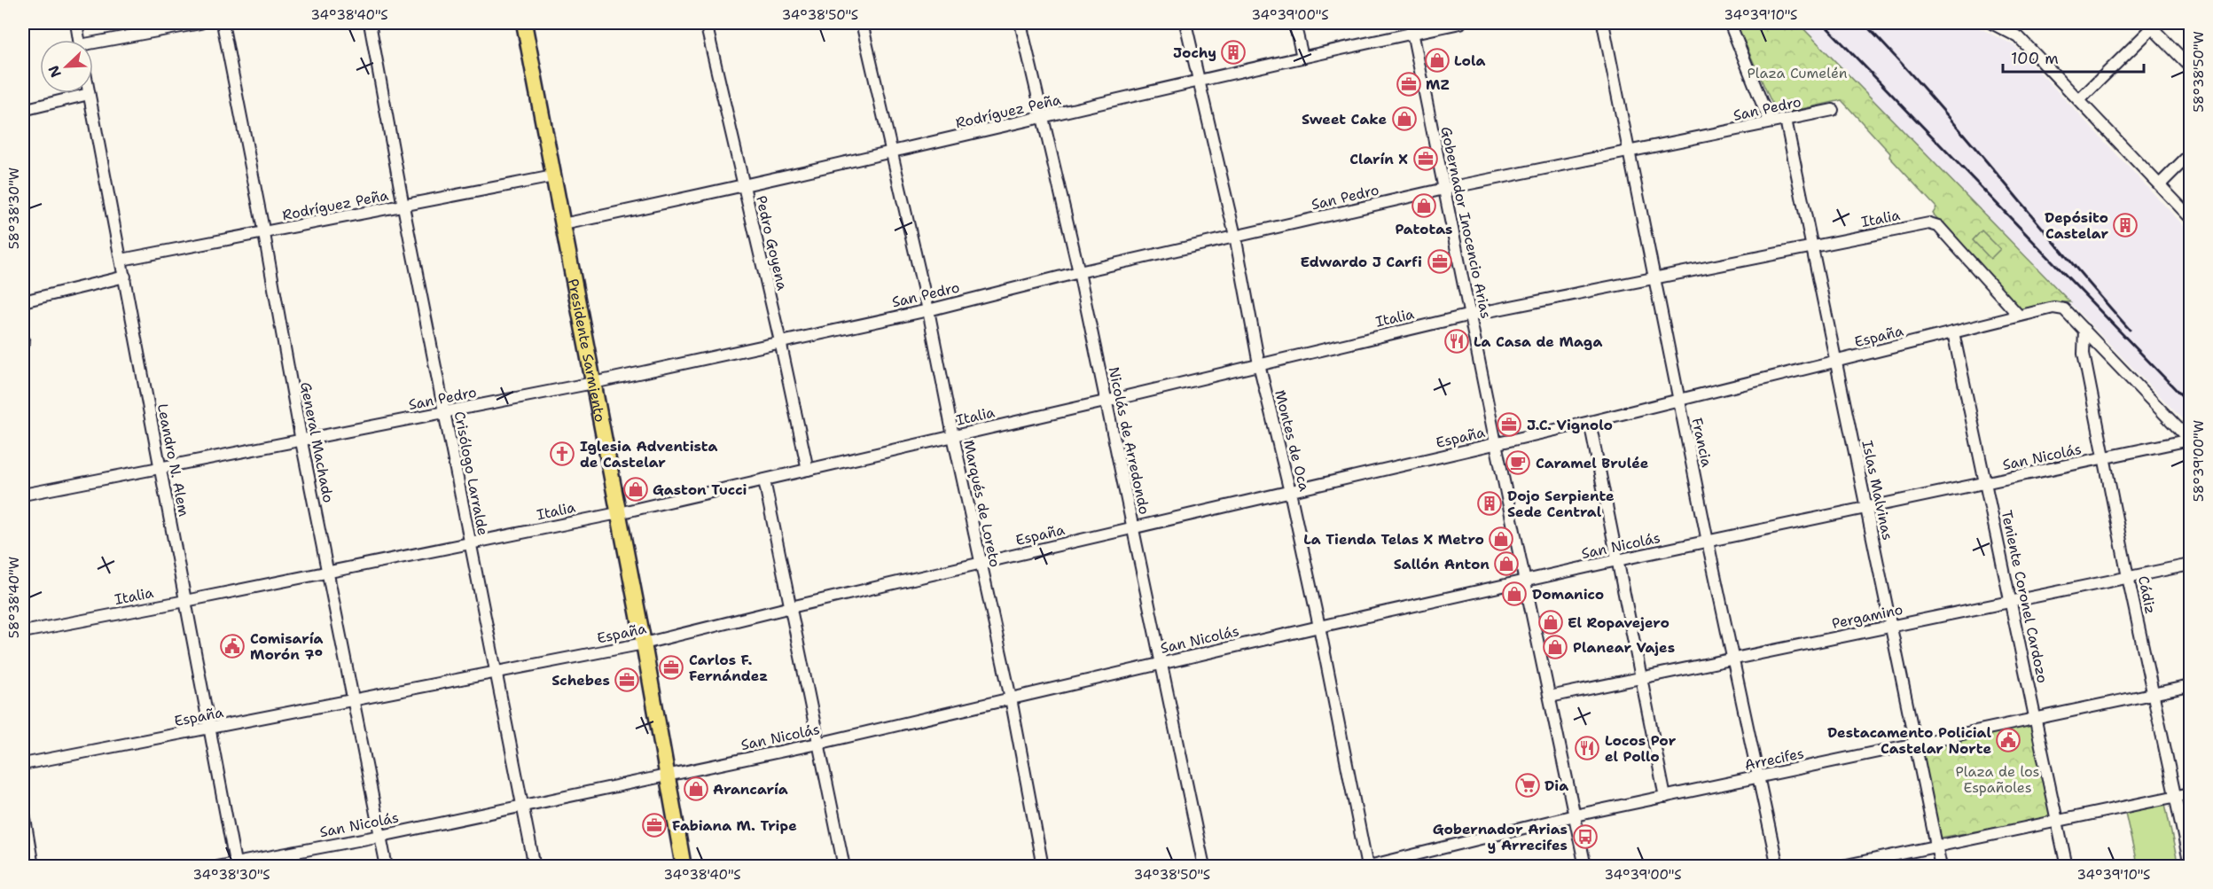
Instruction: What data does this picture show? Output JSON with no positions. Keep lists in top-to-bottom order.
{
  "streets": {
    "main road": ["Presidente Sarmiento"],
    "street": [
      "San Pedro",
      "Rodríguez Peña",
      "Italia",
      "Gobernador Inocencio Arias",
      "Pedro Goyena",
      "España",
      "Nicolás de Arredondo",
      "Montes de Oca",
      "General Machado",
      "Francia",
      "San Nicolás",
      "Leandro N. Alem",
      "Crisólogo Larralde",
      "Islas Malvinas",
      "Marqués de Loreto",
      "Cádiz",
      "Teniente Coronel Cardozo",
      "Pergamino",
      "Arrecifes"
    ]
  },
  "crossings": [
    ["San Pedro", "Gobernador Inocencio Arias"],
    ["San Pedro", "Pedro Goyena"],
    ["San Pedro", "Presidente Sarmiento"],
    ["San Pedro", "Nicolás de Arredondo"],
    ["San Pedro", "Montes de Oca"],
    ["San Pedro", "General Machado"],
    ["San Pedro", "Francia"],
    ["San Pedro", "Leandro N. Alem"],
    ["San Pedro", "Crisólogo Larralde"],
    ["San Pedro", "Islas Malvinas"],
    ["San Pedro", "Marqués de Loreto"],
    ["Rodríguez Peña", "Gobernador Inocencio Arias"],
    ["Rodríguez Peña", "Pedro Goyena"],
    ["Rodríguez Peña", "Presidente Sarmiento"],
    ["Rodríguez Peña", "Nicolás de Arredondo"],
    ["Rodríguez Peña", "Montes de Oca"],
    ["Rodríguez Peña", "General Machado"],
    ["Rodríguez Peña", "Leandro N. Alem"],
    ["Rodríguez Peña", "Crisólogo Larralde"],
    ["Rodríguez Peña", "Marqués de Loreto"],
    ["Italia", "Gobernador Inocencio Arias"],
    ["Italia", "Pedro Goyena"],
    ["Italia", "España"],
    ["Italia", "Presidente Sarmiento"],
    ["Italia", "Nicolás de Arredondo"],
    ["Italia", "Montes de Oca"],
    ["Italia", "General Machado"],
    ["Italia", "Francia"],
    ["Italia", "Leandro N. Alem"],
    ["Italia", "Crisólogo Larralde"],
    ["Italia", "Islas Malvinas"],
    ["Italia", "Marqués de Loreto"],
    ["Gobernador Inocencio Arias", "España"],
    ["Gobernador Inocencio Arias", "San Nicolás"],
    ["Gobernador Inocencio Arias", "Pergamino"],
    ["Gobernador Inocencio Arias", "Arrecifes"],
    ["España", "Presidente Sarmiento"],
    ["España", "Nicolás de Arredondo"],
    ["España", "Montes de Oca"],
    ["España", "General Machado"],
    ["España", "Francia"],
    ["España", "Leandro N. Alem"],
    ["España", "Crisólogo Larralde"],
    ["España", "Islas Malvinas"],
    ["España", "Marqués de Loreto"],
    ["España", "Cádiz"],
    ["España", "Teniente Coronel Cardozo"],
    ["Presidente Sarmiento", "San Nicolás"],
    ["Nicolás de Arredondo", "San Nicolás"],
    ["Montes de Oca", "San Nicolás"],
    ["Montes de Oca", "Arrecifes"],
    ["General Machado", "San Nicolás"],
    ["Francia", "San Nicolás"],
    ["Francia", "Pergamino"],
    ["Francia", "Arrecifes"],
    ["San Nicolás", "Leandro N. Alem"],
    ["San Nicolás", "Crisólogo Larralde"],
    ["San Nicolás", "Islas Malvinas"],
    ["San Nicolás", "Marqués de Loreto"],
    ["San Nicolás", "Cádiz"],
    ["San Nicolás", "Teniente Coronel Cardozo"],
    ["Islas Malvinas", "Pergamino"],
    ["Islas Malvinas", "Arrecifes"],
    ["Cádiz", "Pergamino"],
    ["Cádiz", "Arrecifes"],
    ["Teniente Coronel Cardozo", "Pergamino"],
    ["Teniente Coronel Cardozo", "Arrecifes"]
  ],
  "parks": ["Plaza Cumelén", "Plaza de los Españoles"],
  "places": {
    "building": ["Jochy", "Depósito Castelar", "Dojo Serpiente Sede Central"],
    "shop": [
      "Lola",
      "Sweet Cake",
      "Patotas",
      "Gaston Tucci",
      "La Tienda Telas X Metro",
      "Sallón Anton",
      "Domanico",
      "El Ropavejero",
      "Planear Vajes",
      "Arancaría"
    ],
    "office": [
      "MZ",
      "Clarín X",
      "Edwardo J Carfi",
      "J.C. Vignolo",
      "Carlos F. Fernández",
      "Schebes",
      "Fabiana M. Tripe"
    ],
    "restaurant": ["La Casa de Maga", "Locos Por el Pollo"],
    "church": ["Iglesia Adventista de Castelar"],
    "cafe": ["Caramel Brulée"],
    "public building": ["Comisaría Morón 7°", "Destacamento Policial Castelar Norte"],
    "supermarket": ["Dia"],
    "bus stop": ["Gobernador Arias y Arrecifes"]
  },
  "scale_bar": "100 m",
  "north": "bottom left",
  "coordinates": [
    "34°38'40\"S",
    "34°38'50\"S",
    "34°39'00\"S",
    "34°39'10\"S",
    "58°38'50\"W",
    "58°38'30\"W",
    "58°39'00\"W",
    "58°38'40\"W",
    "34°38'30\"S"
  ]
}
